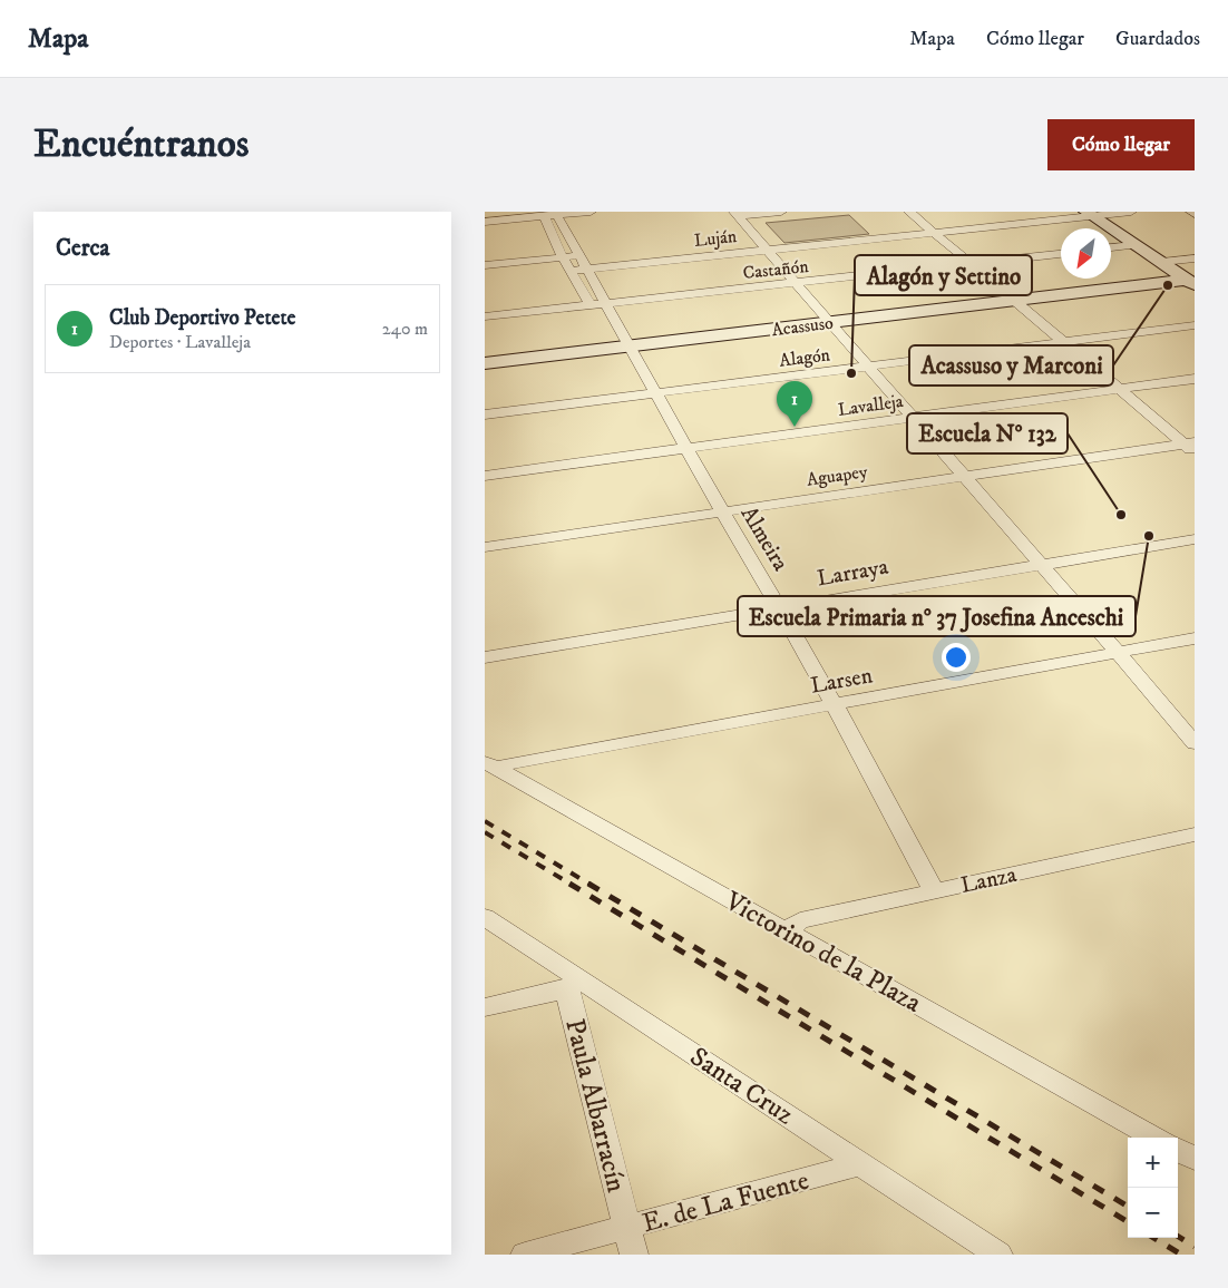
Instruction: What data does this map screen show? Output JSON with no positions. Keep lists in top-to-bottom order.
{
  "streets": {
    "street": [
      "Luján",
      "Castañón",
      "Acassuso",
      "Alagón",
      "Lavalleja",
      "Aguapey",
      "Almeira",
      "Larraya",
      "Larsen",
      "Lanza",
      "Victorino de la Plaza",
      "Santa Cruz",
      "Paula Albarracín",
      "E. de La Fuente"
    ]
  },
  "crossings": [
    ["Luján", "Almeira"],
    ["Castañón", "Almeira"],
    ["Acassuso", "Almeira"],
    ["Alagón", "Almeira"],
    ["Lavalleja", "Almeira"],
    ["Aguapey", "Almeira"],
    ["Almeira", "Larraya"],
    ["Almeira", "Larsen"],
    ["Almeira", "Lanza"],
    ["Larsen", "Victorino de la Plaza"],
    ["Lanza", "Victorino de la Plaza"],
    ["Santa Cruz", "Paula Albarracín"],
    ["Santa Cruz", "E. de La Fuente"],
    ["Paula Albarracín", "E. de La Fuente"]
  ],
  "places": [
    "Acassuso y Marconi",
    "Alagón y Settino",
    "Escuela N° 132",
    "Escuela Primaria n° 37 Josefina Anceschi"
  ],
  "north": "bottom left",
  "page": {
    "header": "Mapa",
    "nav": ["Mapa", "Cómo llegar", "Guardados"],
    "buttons": "Cómo llegar",
    "title": "Encuéntranos",
    "heading": "Cerca",
    "list": [
      {
        "mark": "1",
        "name": "Club Deportivo Petete",
        "note": "Deportes · Lavalleja",
        "value": "240 m"
      }
    ],
    "pins": "1",
    "map_buttons": ["+", "−"]
  }
}
